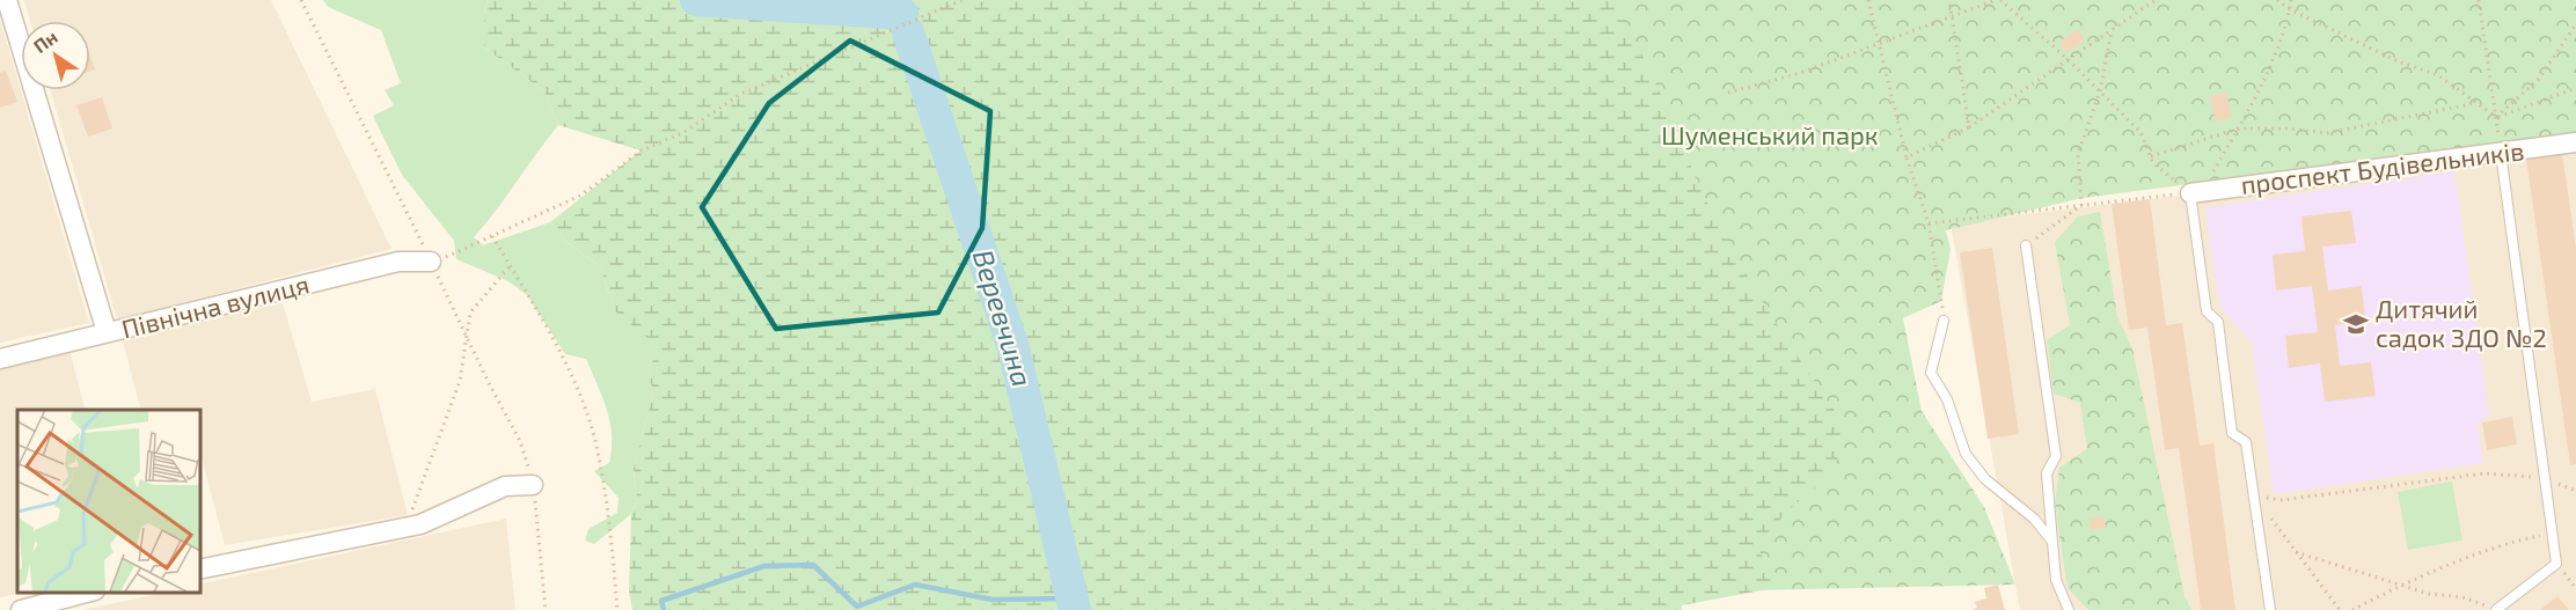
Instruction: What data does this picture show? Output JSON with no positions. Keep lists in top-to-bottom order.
{
  "streets": {
    "street": ["проспект Будівельників", "Північна вулиця"]
  },
  "water": ["Веревчина"],
  "parks": ["Шуменський парк"],
  "places": {
    "school or university": ["Дитячий садок ЗДО №2"]
  },
  "north": "top left"
}
